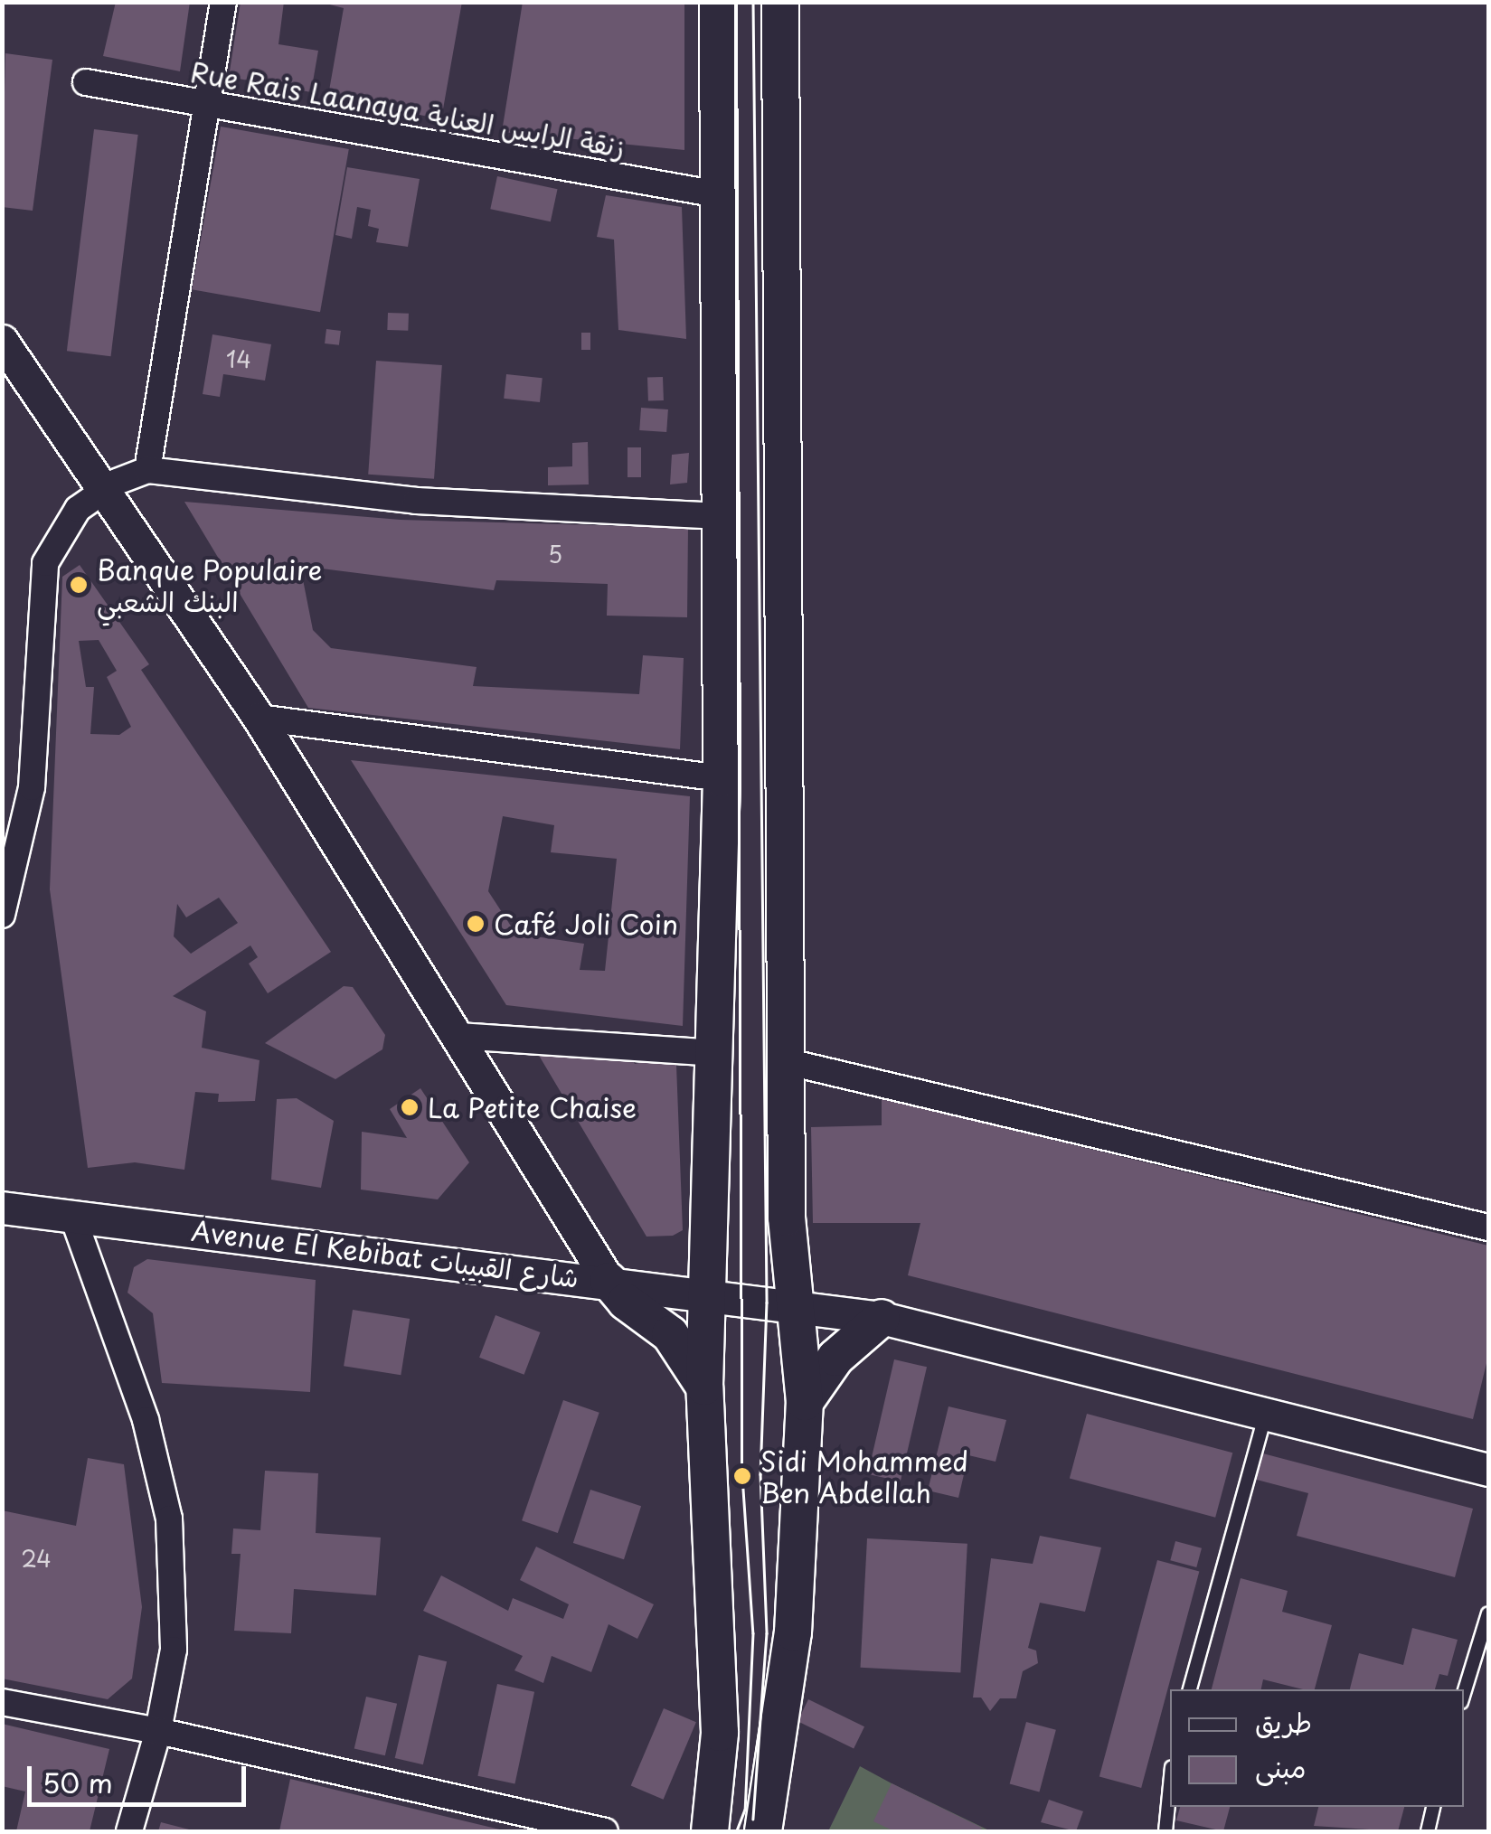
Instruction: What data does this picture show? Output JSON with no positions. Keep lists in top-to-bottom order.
{
  "streets": {
    "street": ["Rue Rais Laanaya زنقة الرايس العناية", "Avenue El Kebibat شارع القبيبات"]
  },
  "places": [
    "Banque Populaire البنك الشعبي",
    "Café Joli Coin",
    "La Petite Chaise",
    "Sidi Mohammed Ben Abdellah"
  ],
  "house_numbers": ["14", "5", "24"],
  "legend": ["طريق", "مبنى"],
  "scale_bar": "50 m"
}
